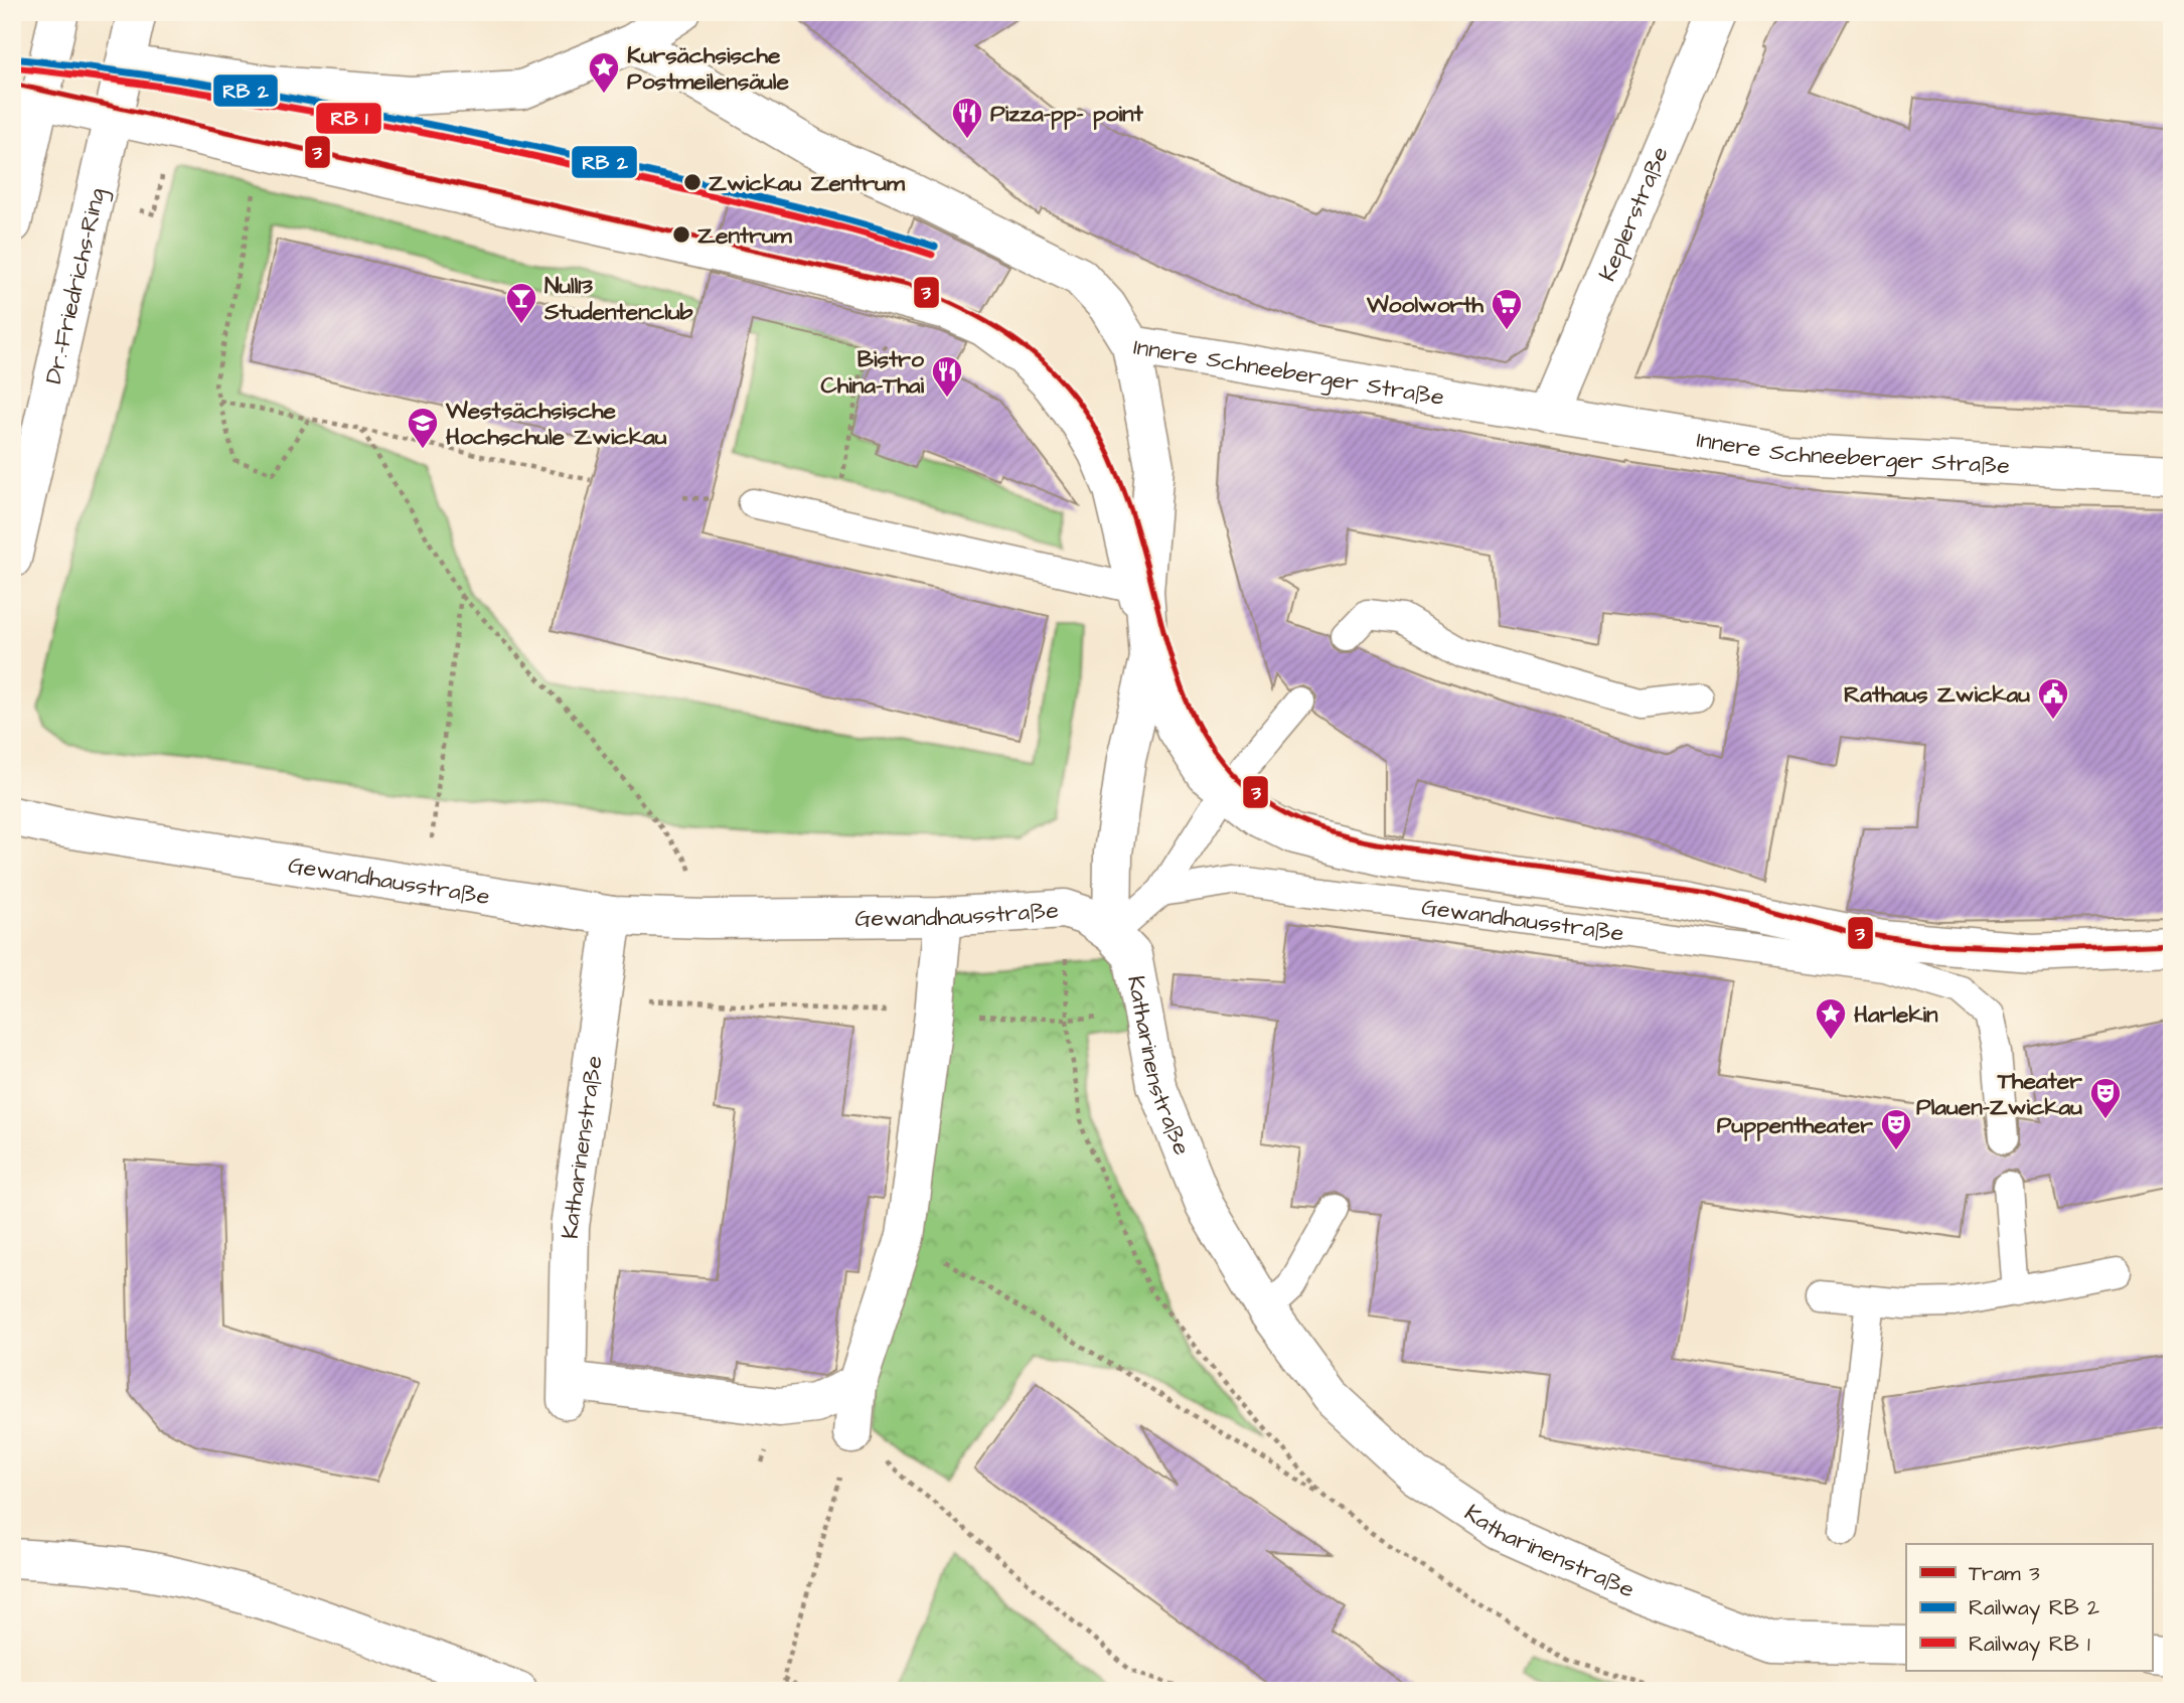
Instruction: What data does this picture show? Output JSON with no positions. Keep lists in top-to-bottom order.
{
  "streets": {
    "street": [
      "Keplerstraße",
      "Dr.-Friedrichs-Ring",
      "Innere Schneeberger Straße",
      "Gewandhausstraße",
      "Katharinenstraße"
    ]
  },
  "crossings": [
    ["Keplerstraße", "Innere Schneeberger Straße"],
    ["Gewandhausstraße", "Katharinenstraße"]
  ],
  "places": {
    "place": ["Kursächsische Postmeilensäule", "Harlekin"],
    "restaurant": ["Pizza-pp- point", "Bistro China-Thai"],
    "other": ["Zwickau Zentrum", "Zentrum"],
    "bar": ["Null13 Studentenclub"],
    "supermarket": ["Woolworth"],
    "school or university": ["Westsächsische Hochschule Zwickau"],
    "public building": ["Rathaus Zwickau"],
    "theatre": ["Theater Plauen-Zwickau", "Puppentheater"]
  },
  "lines": ["tram line 3"],
  "legend": ["Tram 3", "Railway RB 2", "Railway RB 1"]
}
